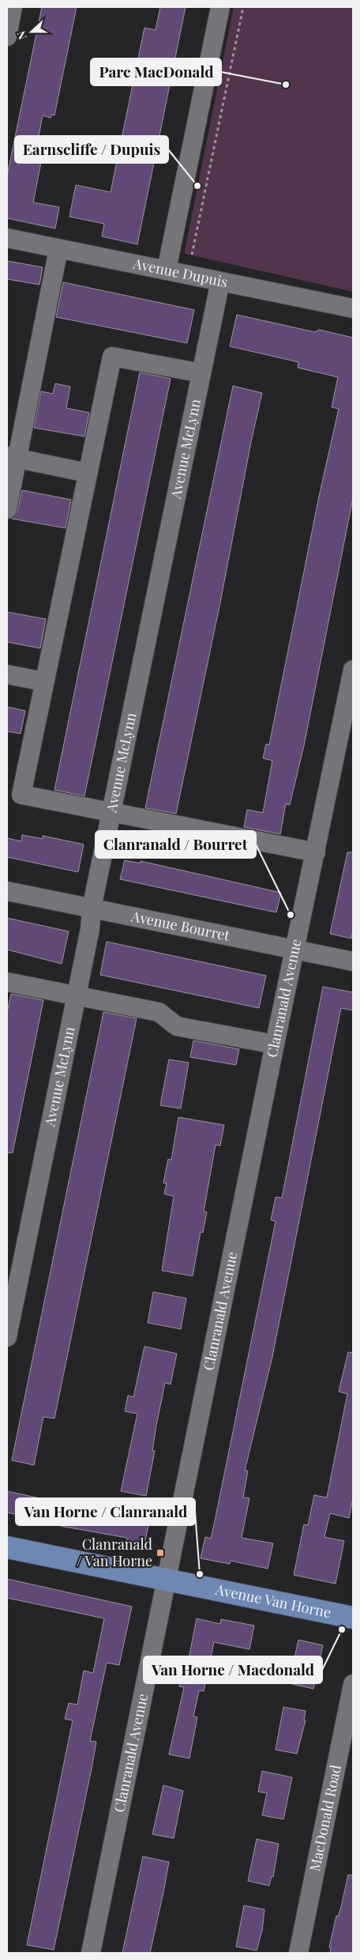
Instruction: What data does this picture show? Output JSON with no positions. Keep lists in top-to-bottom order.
{
  "streets": {
    "main road": ["Avenue Van Horne"],
    "street": [
      "Avenue Dupuis",
      "Avenue McLynn",
      "Avenue Bourret",
      "Clanranald Avenue",
      "MacDonald Road"
    ]
  },
  "crossings": [
    ["Avenue Dupuis", "Avenue McLynn"],
    ["Avenue McLynn", "Avenue Bourret"],
    ["Avenue Bourret", "Clanranald Avenue"],
    ["Clanranald Avenue", "Avenue Van Horne"]
  ],
  "places": {
    "other": [
      "Parc MacDonald",
      "Earnscliffe / Dupuis",
      "Clanranald / Bourret",
      "Van Horne / Clanranald",
      "Van Horne / Macdonald"
    ],
    "transit": ["Clanranald / Van Horne"]
  },
  "north": "left"
}
